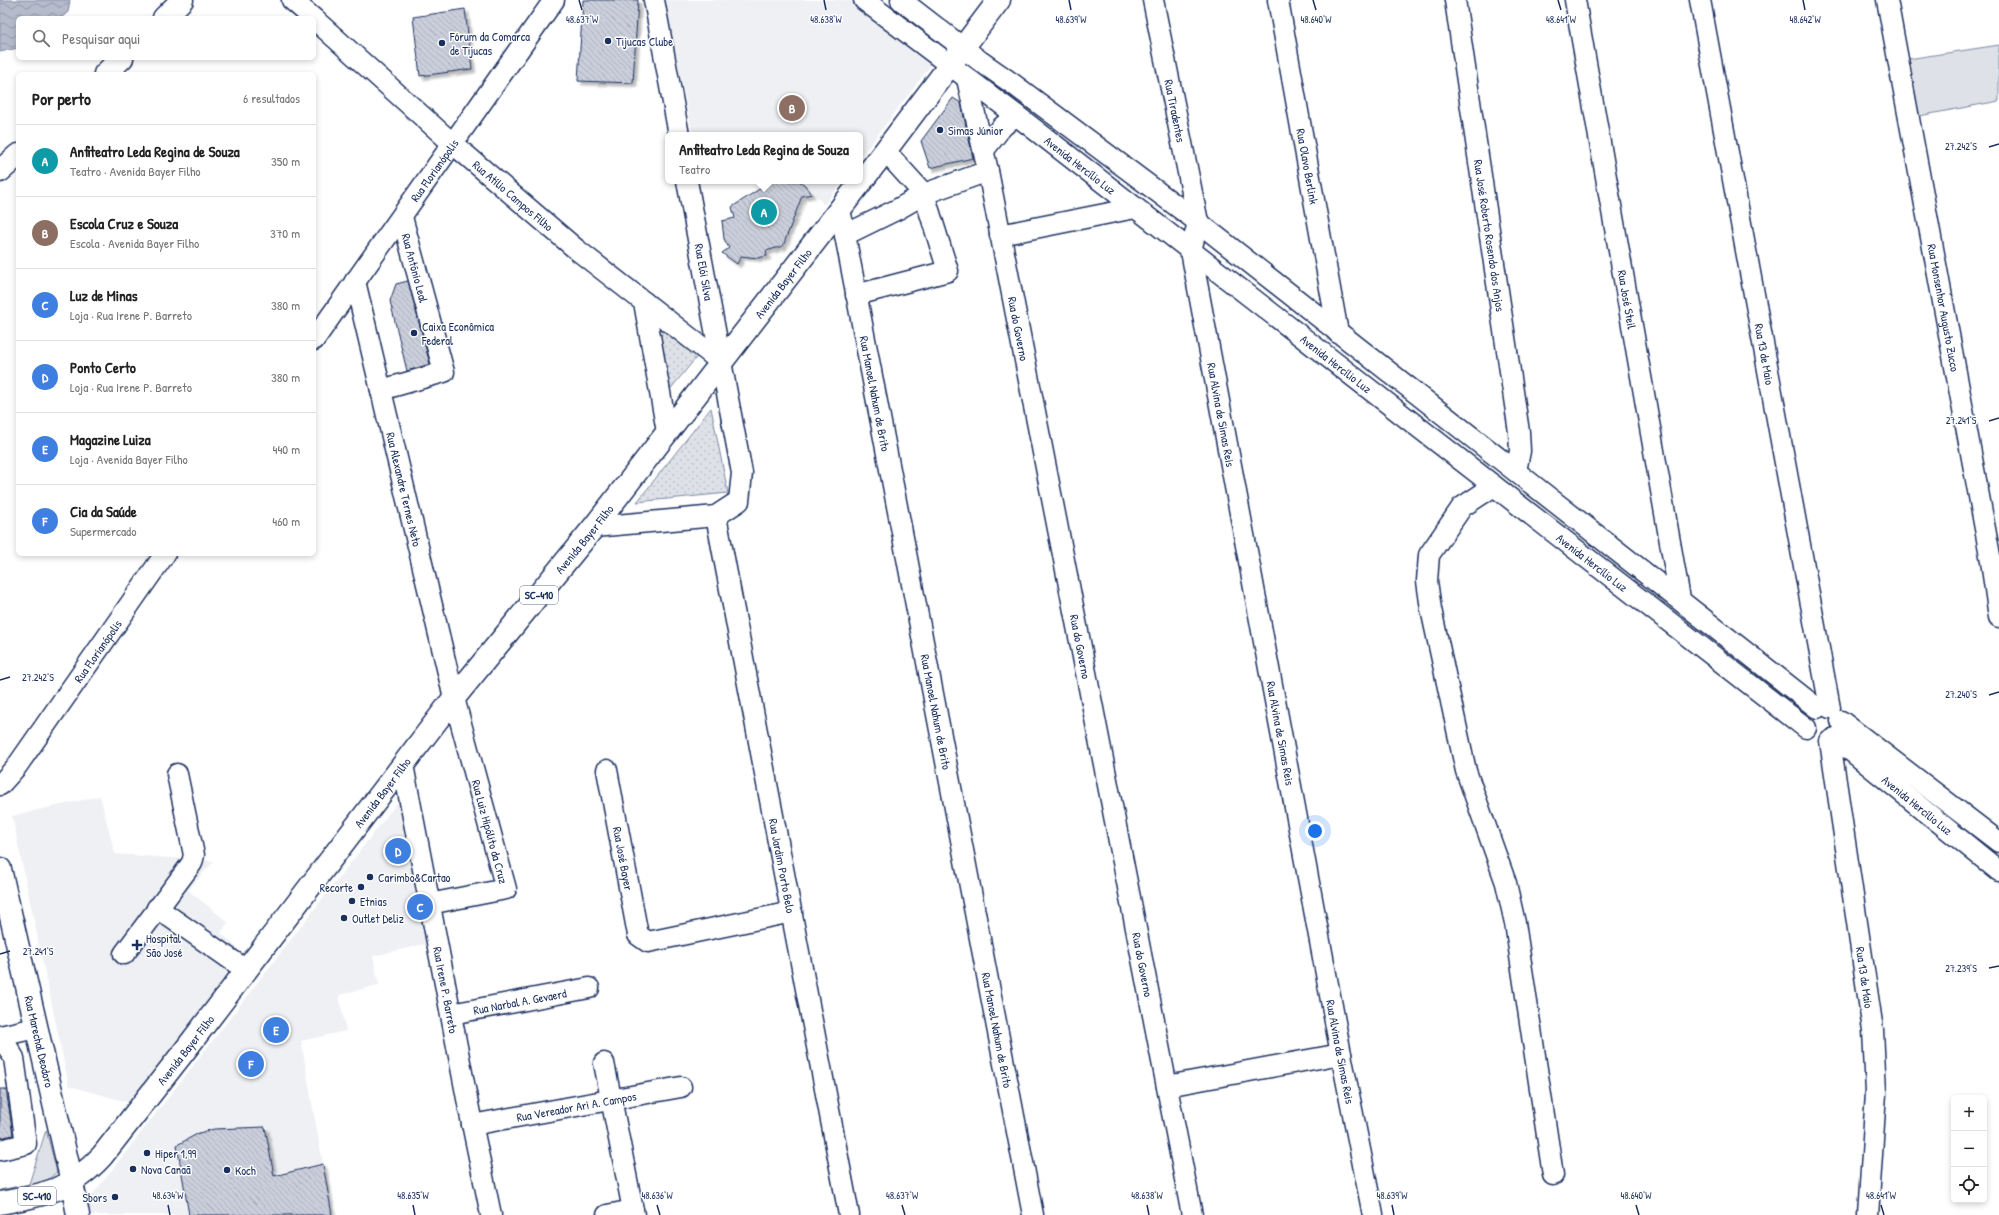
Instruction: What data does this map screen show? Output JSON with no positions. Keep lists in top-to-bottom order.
{
  "streets": {
    "main road": ["Avenida Bayer Filho", "SC-410", "Rua Marechal Deodoro"],
    "street": [
      "Rua Tiradentes",
      "Avenida Hercílio Luz",
      "Rua Olavo Berlink",
      "Rua Florianópolis",
      "Rua Atílio Campos Filho",
      "Rua José Roberto Rosendo dos Anjos",
      "Rua Antônio Leal",
      "Rua Elói Silva",
      "Rua José Steil",
      "Rua Monsenhor Augusto Zucco",
      "Rua do Governo",
      "Rua 13 de Maio",
      "Rua Manoel Nahum de Brito",
      "Rua Alvina de Simas Reis",
      "Rua Alexandre Ternes Neto",
      "Rua Luiz Hipólito da Cruz",
      "Rua José Bayer",
      "Rua Jardim Porto Belo",
      "Rua Irene P. Barreto",
      "Rua Narbal A. Gevaerd",
      "Rua Vereador Ari A. Campos"
    ]
  },
  "crossings": [
    ["Rua Tiradentes", "Avenida Hercílio Luz"],
    ["Avenida Hercílio Luz", "Rua Olavo Berlink"],
    ["Avenida Hercílio Luz", "Rua José Roberto Rosendo dos Anjos"],
    ["Avenida Hercílio Luz", "Avenida Bayer Filho"],
    ["Avenida Hercílio Luz", "Rua José Steil"],
    ["Avenida Hercílio Luz", "Rua do Governo"],
    ["Avenida Hercílio Luz", "Rua 13 de Maio"],
    ["Avenida Hercílio Luz", "Rua Alvina de Simas Reis"],
    ["Rua Florianópolis", "Rua Atílio Campos Filho"],
    ["Rua Florianópolis", "Rua Antônio Leal"],
    ["Rua Florianópolis", "Rua Alexandre Ternes Neto"],
    ["Rua Atílio Campos Filho", "Rua Elói Silva"],
    ["Rua Atílio Campos Filho", "Avenida Bayer Filho"],
    ["Rua Antônio Leal", "Rua Alexandre Ternes Neto"],
    ["Rua Elói Silva", "Avenida Bayer Filho"],
    ["Rua Elói Silva", "Rua Jardim Porto Belo"],
    ["Avenida Bayer Filho", "Rua Manoel Nahum de Brito"],
    ["Avenida Bayer Filho", "Rua Alexandre Ternes Neto"],
    ["Avenida Bayer Filho", "SC-410"],
    ["Avenida Bayer Filho", "Rua Luiz Hipólito da Cruz"],
    ["Avenida Bayer Filho", "Rua Irene P. Barreto"],
    ["Avenida Bayer Filho", "Rua Marechal Deodoro"],
    ["Rua Alexandre Ternes Neto", "Rua Luiz Hipólito da Cruz"],
    ["SC-410", "Rua Marechal Deodoro"],
    ["Rua Luiz Hipólito da Cruz", "Rua Irene P. Barreto"],
    ["Rua José Bayer", "Rua Jardim Porto Belo"],
    ["Rua Irene P. Barreto", "Rua Narbal A. Gevaerd"],
    ["Rua Irene P. Barreto", "Rua Vereador Ari A. Campos"]
  ],
  "places": {
    "other": [
      "Tijucas Clube",
      "Fórum da Comarca de Tijucas",
      "Simas Júnior",
      "Caixa Econômica Federal",
      "Carimbo&Cartao",
      "Recorte",
      "Etnias",
      "Outlet Deliz",
      "Hiper 1,99",
      "Nova Canaã",
      "Koch",
      "Sbors"
    ],
    "health": ["Hospital São José"]
  },
  "page": {
    "search": "Pesquisar aqui",
    "heading": ["Por perto", "6 resultados"],
    "pins": [
      "B",
      "A",
      "D",
      "C",
      "E",
      "F"
    ],
    "list": [
      {
        "mark": "A",
        "name": "Anfiteatro Leda Regina de Souza",
        "note": "Teatro · Avenida Bayer Filho",
        "value": "350 m"
      },
      {
        "mark": "B",
        "name": "Escola Cruz e Souza",
        "note": "Escola · Avenida Bayer Filho",
        "value": "370 m"
      },
      {
        "mark": "C",
        "name": "Luz de Minas",
        "note": "Loja · Rua Irene P. Barreto",
        "value": "380 m"
      },
      {
        "mark": "D",
        "name": "Ponto Certo",
        "note": "Loja · Rua Irene P. Barreto",
        "value": "380 m"
      },
      {
        "mark": "E",
        "name": "Magazine Luiza",
        "note": "Loja · Avenida Bayer Filho",
        "value": "440 m"
      },
      {
        "mark": "F",
        "name": "Cia da Saúde",
        "note": "Supermercado",
        "value": "460 m"
      }
    ],
    "popup": ["Anfiteatro Leda Regina de Souza", "Teatro"],
    "map_buttons": ["+", "−"]
  },
  "coordinates": [
    "48.637°W",
    "48.638°W",
    "48.639°W",
    "48.640°W",
    "48.641°W",
    "48.642°W",
    "27.242°S",
    "27.241°S",
    "27.240°S",
    "27.239°S",
    "48.634°W",
    "48.635°W",
    "48.636°W"
  ]
}
